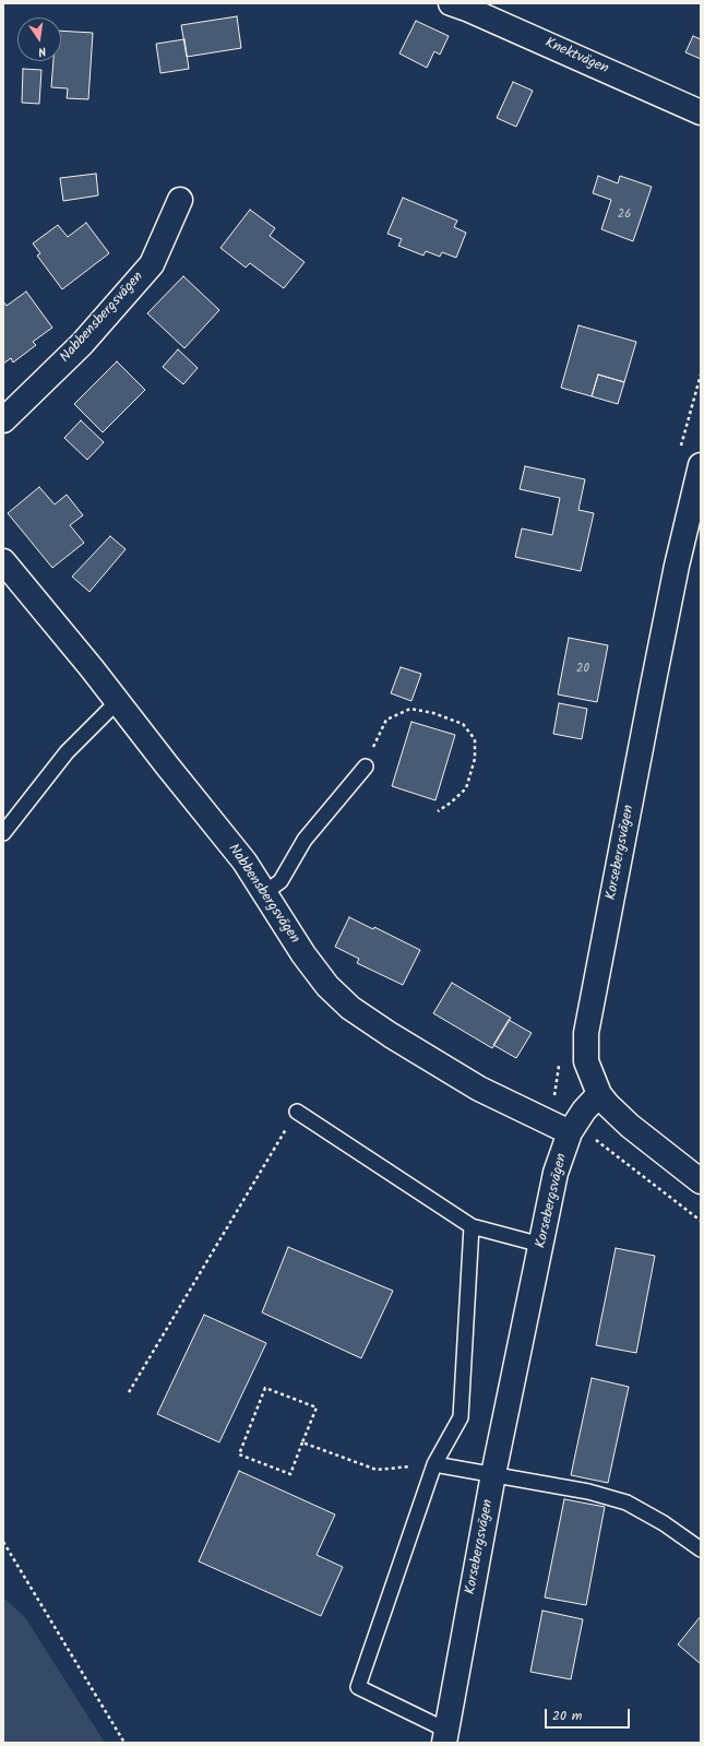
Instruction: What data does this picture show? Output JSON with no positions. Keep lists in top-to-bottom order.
{
  "streets": {
    "street": ["Knektvägen", "Nabbensbergsvägen", "Korsebergsvägen"]
  },
  "crossings": [
    ["Nabbensbergsvägen", "Korsebergsvägen"]
  ],
  "house_numbers": ["26", "20"],
  "scale_bar": "20 m",
  "north": "bottom"
}
